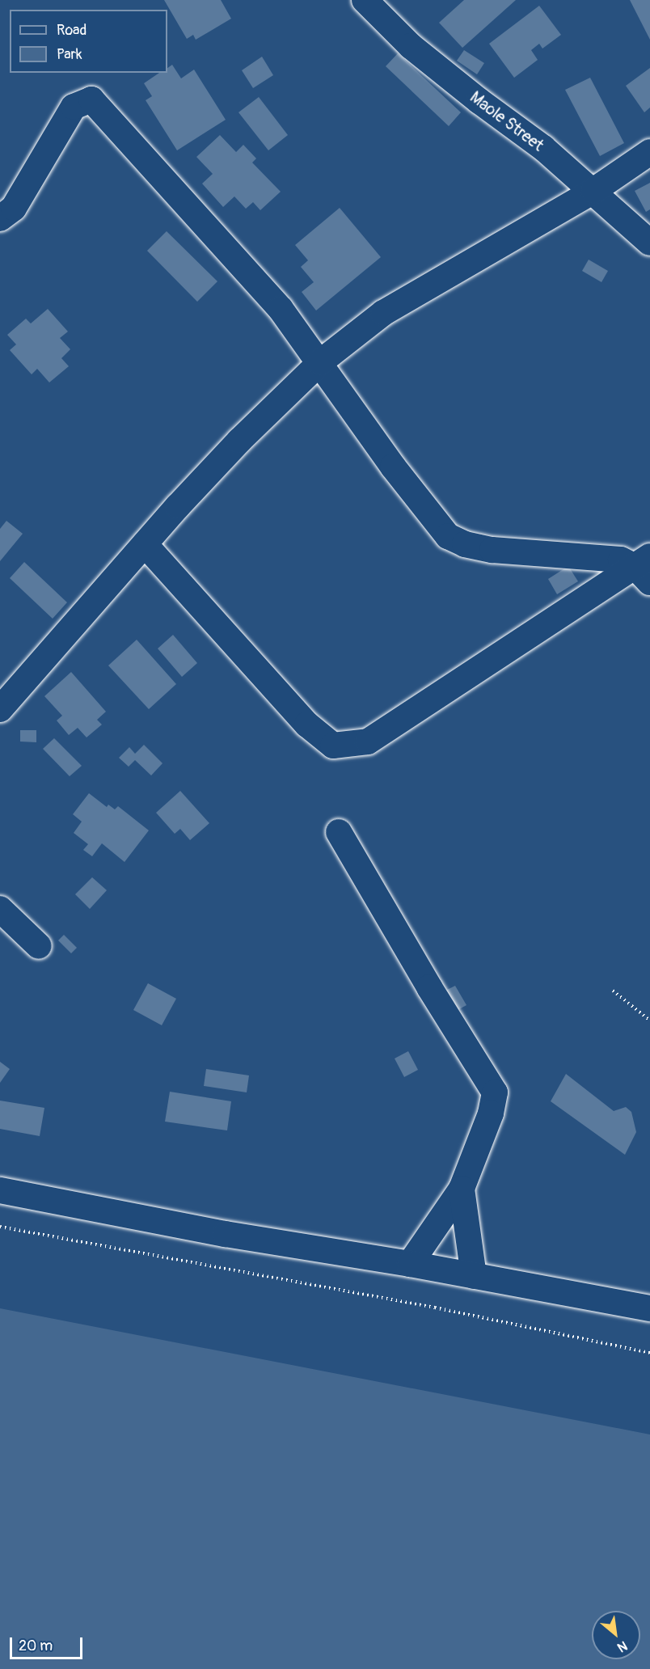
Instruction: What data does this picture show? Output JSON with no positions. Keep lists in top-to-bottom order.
{
  "streets": {
    "street": ["Maole Street"]
  },
  "legend": ["Road", "Park"],
  "scale_bar": "20 m",
  "north": "bottom right"
}
